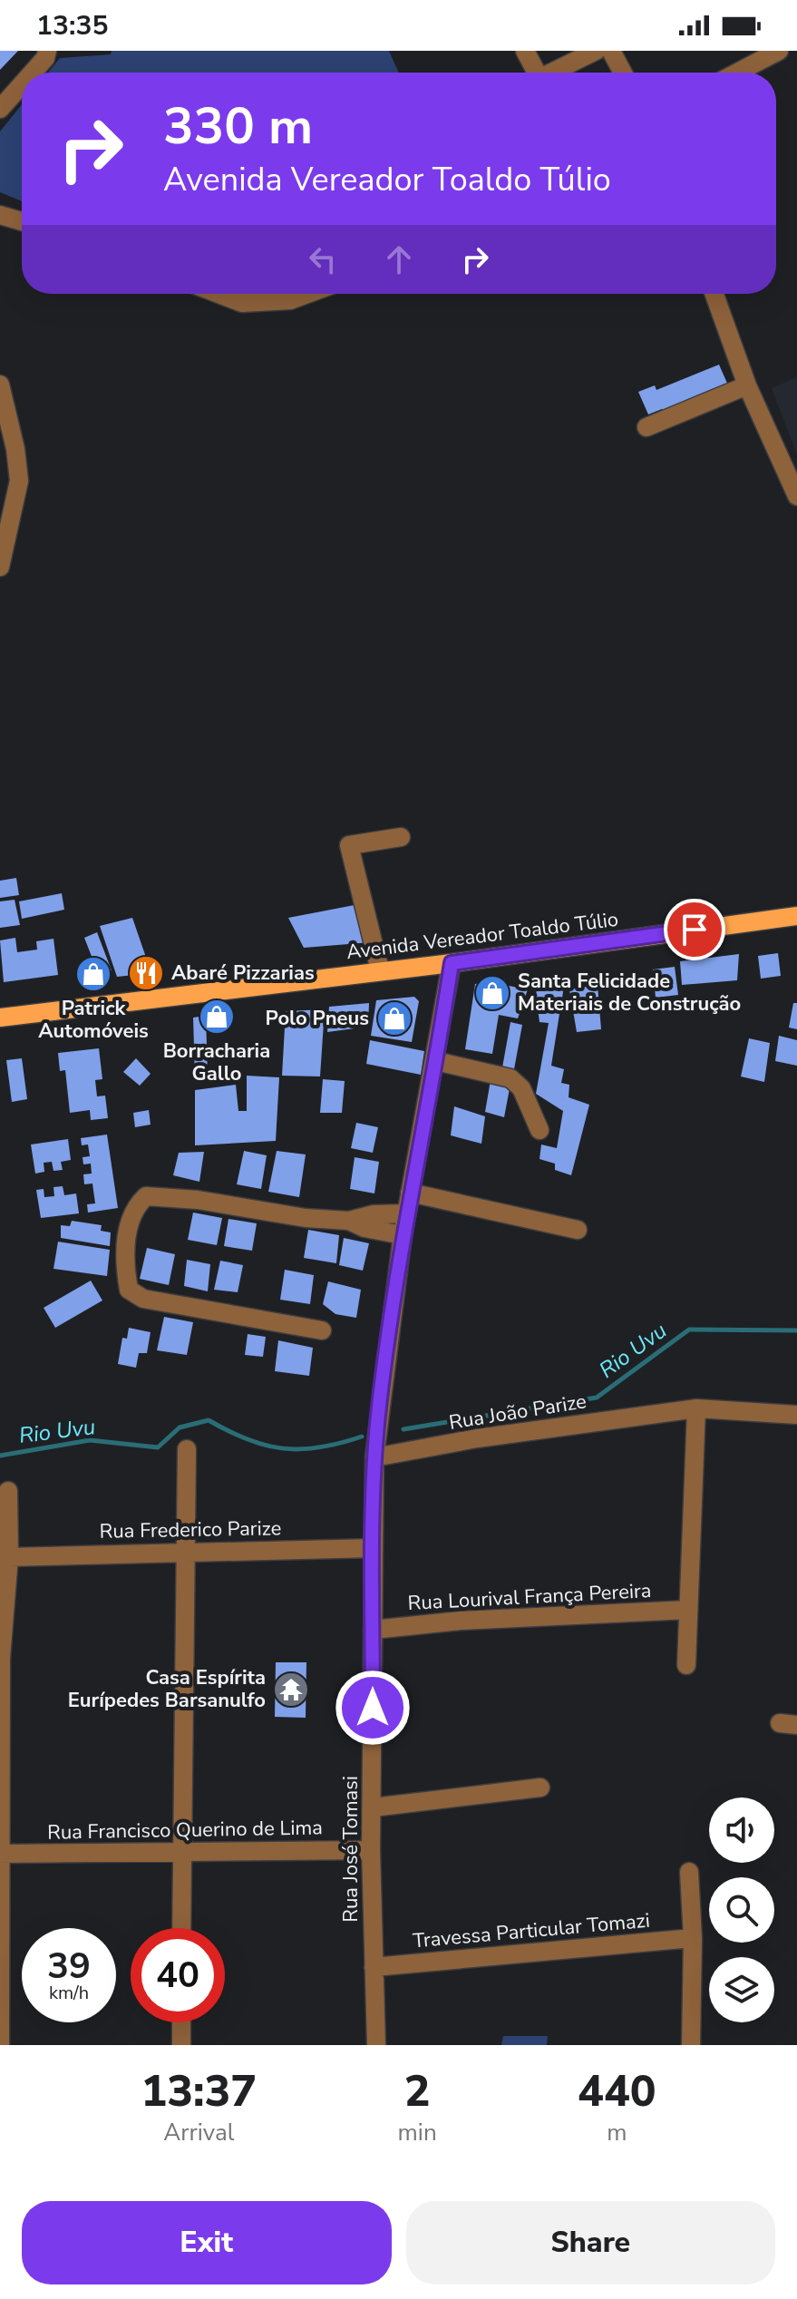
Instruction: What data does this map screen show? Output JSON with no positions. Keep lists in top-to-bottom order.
{
  "streets": {
    "main road": ["Avenida Vereador Toaldo Túlio"],
    "street": [
      "Rua João Parize",
      "Rua Frederico Parize",
      "Rua Lourival França Pereira",
      "Rua Francisco Querino de Lima",
      "Rua José Tomasi",
      "Travessa Particular Tomazi"
    ]
  },
  "crossings": [
    ["Avenida Vereador Toaldo Túlio", "Rua José Tomasi"],
    ["Rua João Parize", "Rua José Tomasi"],
    ["Rua Frederico Parize", "Rua José Tomasi"],
    ["Rua Lourival França Pereira", "Rua José Tomasi"],
    ["Rua Francisco Querino de Lima", "Rua José Tomasi"],
    ["Rua José Tomasi", "Travessa Particular Tomazi"]
  ],
  "water": ["Rio Uvu"],
  "places": {
    "restaurant": ["Abaré Pizzarias"],
    "shop": [
      "Patrick Automóveis",
      "Santa Felicidade Materiais de Construção",
      "Borracharia Gallo",
      "Polo Pneus"
    ],
    "temple": ["Casa Espírita Eurípedes Barsanulfo"]
  },
  "page": {
    "status": "13:35",
    "turn": ["330 m", "Avenida Vereador Toaldo Túlio"],
    "speed": "39 km/h",
    "limit": "40",
    "eta": [
      "13:37",
      "Arrival",
      "2",
      "min",
      "440",
      "m"
    ],
    "buttons": ["Exit", "Share"]
  }
}
